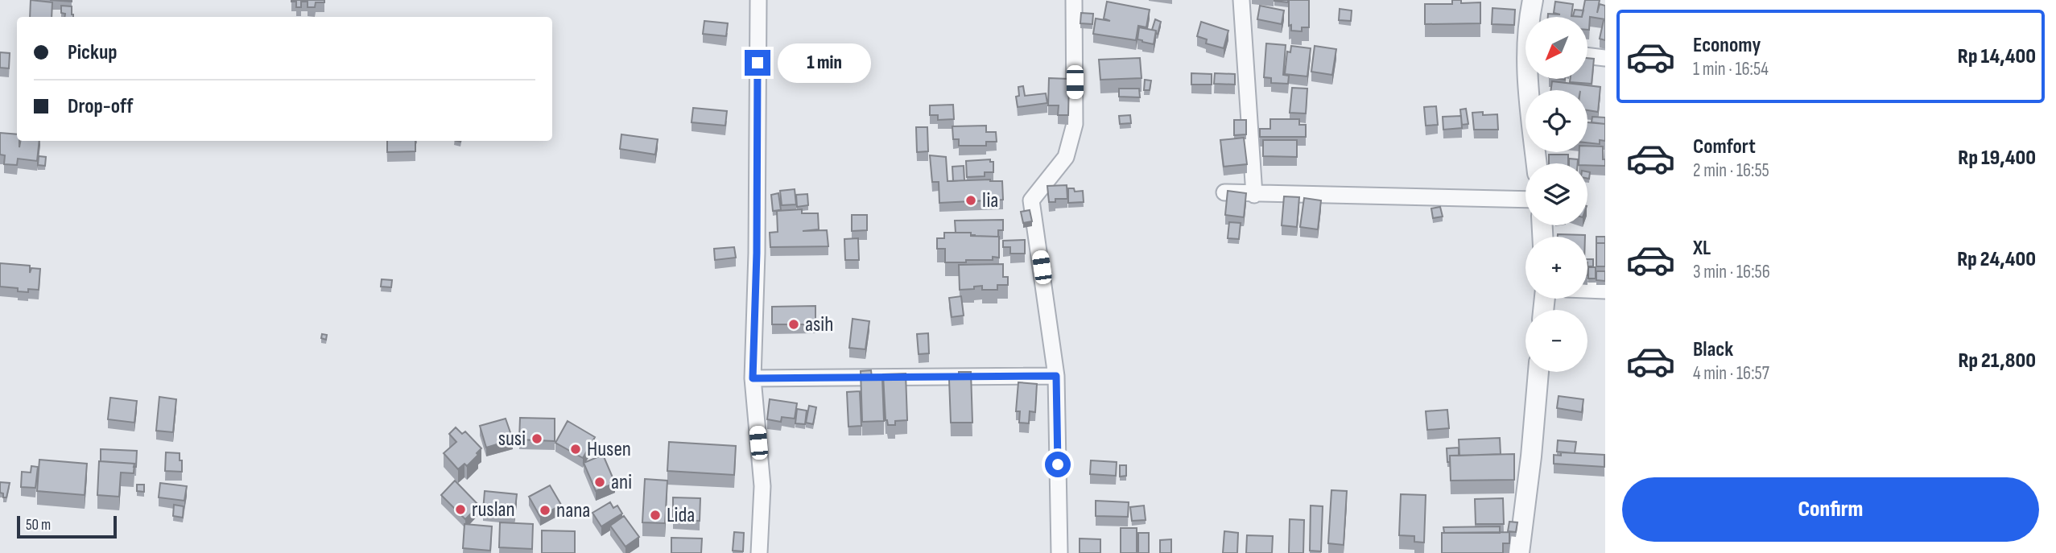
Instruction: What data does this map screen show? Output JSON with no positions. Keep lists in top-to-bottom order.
{
  "places": [
    "lia",
    "asih",
    "susi",
    "Husen",
    "ani",
    "ruslan",
    "nana",
    "Lida"
  ],
  "scale_bar": "50 m",
  "north": "bottom left",
  "page": {
    "list": [
      {
        "name": "Economy",
        "note": "1 min · 16:54",
        "value": "Rp 14,400"
      },
      {
        "name": "Comfort",
        "note": "2 min · 16:55",
        "value": "Rp 19,400"
      },
      {
        "name": "XL",
        "note": "3 min · 16:56",
        "value": "Rp 24,400"
      },
      {
        "name": "Black",
        "note": "4 min · 16:57",
        "value": "Rp 21,800"
      }
    ],
    "map_buttons": ["+", "−"],
    "banner": ["Pickup", "Drop-off"],
    "bubble": "1 min",
    "buttons": "Confirm",
    "scale": "50 m"
  }
}
